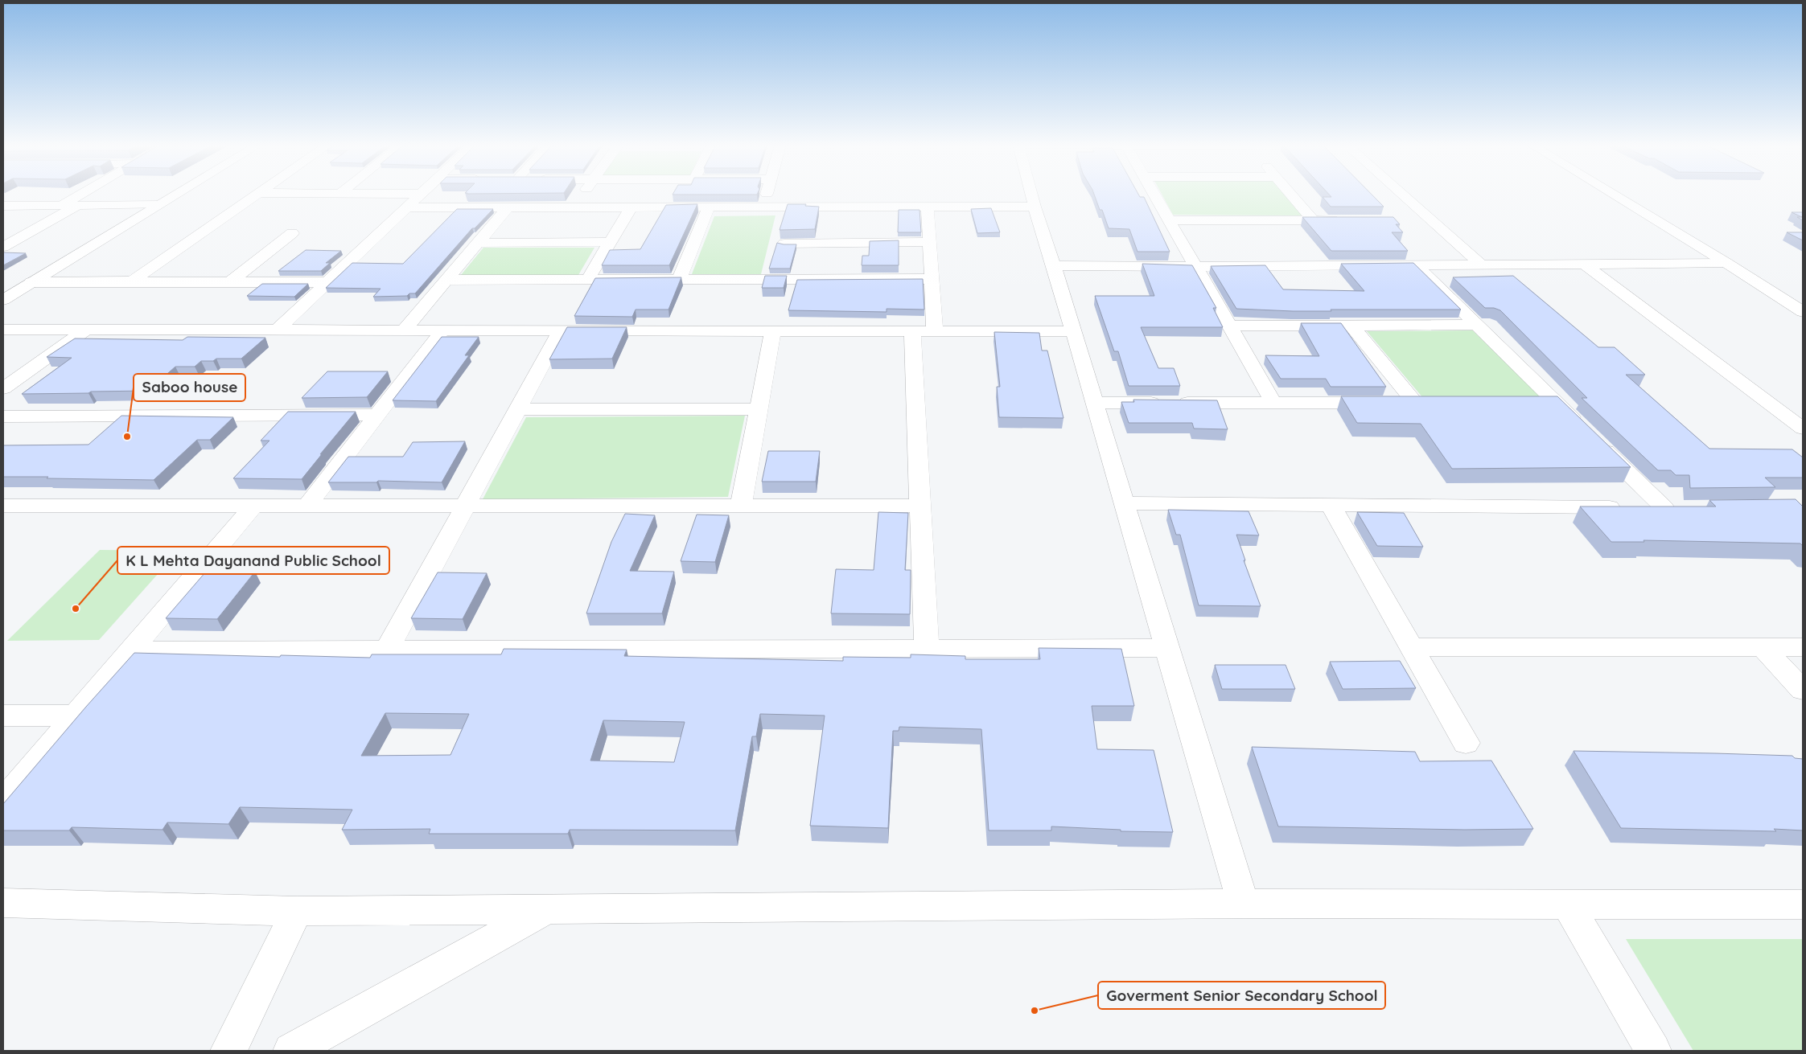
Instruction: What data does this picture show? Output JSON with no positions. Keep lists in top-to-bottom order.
{
  "places": ["Saboo house", "K L Mehta Dayanand Public School", "Goverment Senior Secondary School"]
}
